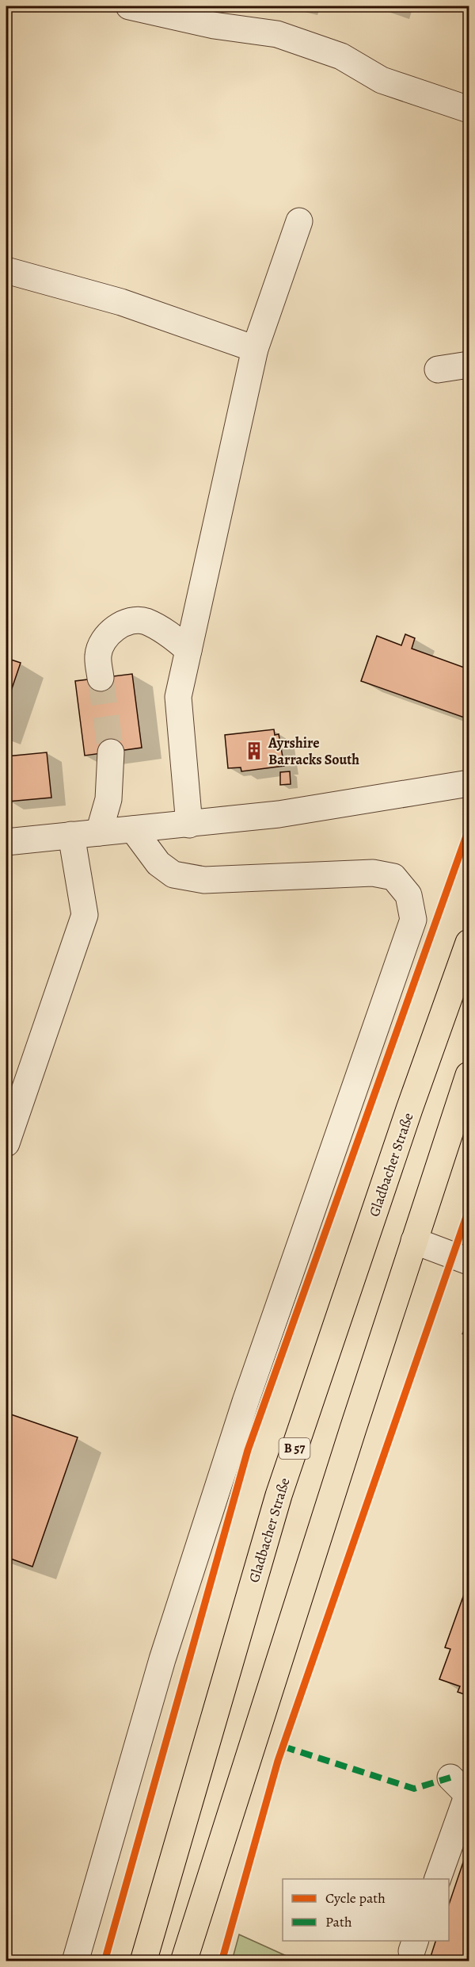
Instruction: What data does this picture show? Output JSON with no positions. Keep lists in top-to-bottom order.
{
  "streets": {
    "main road": ["Gladbacher Straße", "B 57"]
  },
  "places": {
    "building": ["Ayrshire Barracks South"]
  },
  "legend": ["Cycle path", "Path"]
}
